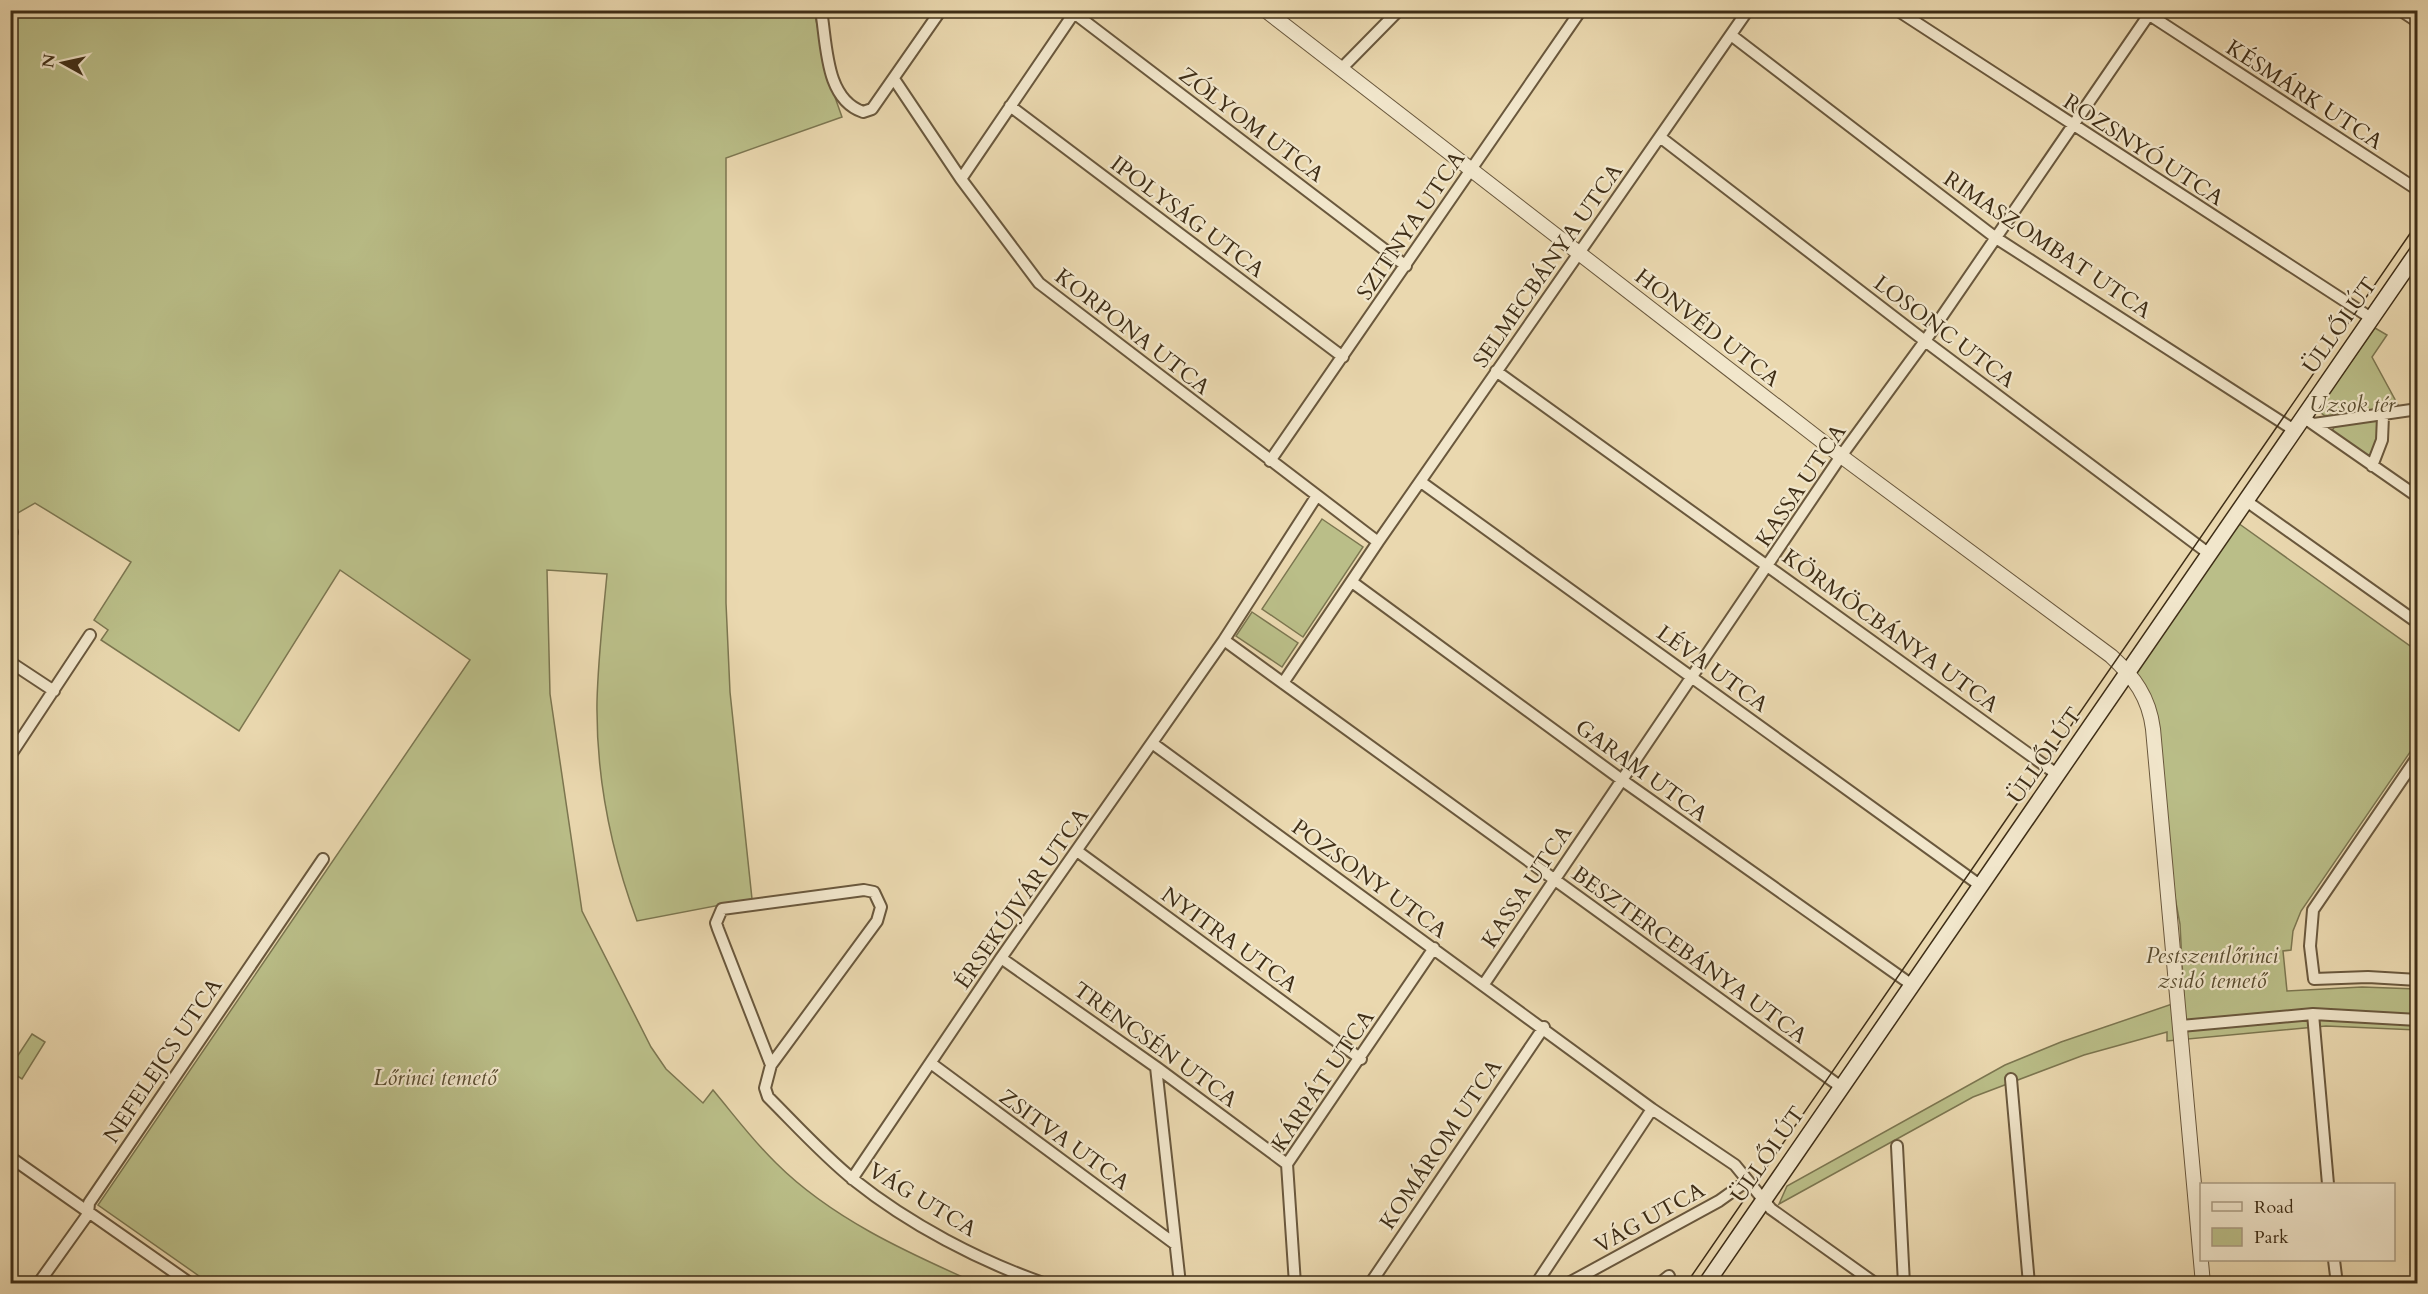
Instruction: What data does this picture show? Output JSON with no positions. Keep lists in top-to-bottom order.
{
  "streets": {
    "main road": ["ÜLLŐI ÚT"],
    "street": [
      "KÉSMÁRK UTCA",
      "ZÓLYOM UTCA",
      "ROZSNYÓ UTCA",
      "IPOLYSÁG UTCA",
      "SZITNYA UTCA",
      "RIMASZOMBAT UTCA",
      "SELMECBÁNYA UTCA",
      "HONVÉD UTCA",
      "KORPONA UTCA",
      "LOSONC UTCA",
      "KASSA UTCA",
      "KÖRMÖCBÁNYA UTCA",
      "LÉVA UTCA",
      "GARAM UTCA",
      "POZSONY UTCA",
      "ÉRSEKÚJVÁR UTCA",
      "NYITRA UTCA",
      "BESZTERCEBÁNYA UTCA",
      "TRENCSÉN UTCA",
      "NEFELEJCS UTCA",
      "KÁRPÁT UTCA",
      "ZSITVA UTCA",
      "KOMÁROM UTCA",
      "VÁG UTCA"
    ]
  },
  "crossings": [
    ["KÉSMÁRK UTCA", "KASSA UTCA"],
    ["ZÓLYOM UTCA", "SZITNYA UTCA"],
    ["ROZSNYÓ UTCA", "ÜLLŐI ÚT"],
    ["ROZSNYÓ UTCA", "KASSA UTCA"],
    ["IPOLYSÁG UTCA", "SZITNYA UTCA"],
    ["SZITNYA UTCA", "HONVÉD UTCA"],
    ["SZITNYA UTCA", "KORPONA UTCA"],
    ["RIMASZOMBAT UTCA", "SELMECBÁNYA UTCA"],
    ["RIMASZOMBAT UTCA", "ÜLLŐI ÚT"],
    ["RIMASZOMBAT UTCA", "KASSA UTCA"],
    ["SELMECBÁNYA UTCA", "HONVÉD UTCA"],
    ["SELMECBÁNYA UTCA", "KORPONA UTCA"],
    ["SELMECBÁNYA UTCA", "LOSONC UTCA"],
    ["SELMECBÁNYA UTCA", "KÖRMÖCBÁNYA UTCA"],
    ["SELMECBÁNYA UTCA", "LÉVA UTCA"],
    ["SELMECBÁNYA UTCA", "GARAM UTCA"],
    ["SELMECBÁNYA UTCA", "BESZTERCEBÁNYA UTCA"],
    ["ÜLLŐI ÚT", "HONVÉD UTCA"],
    ["ÜLLŐI ÚT", "LOSONC UTCA"],
    ["ÜLLŐI ÚT", "KÖRMÖCBÁNYA UTCA"],
    ["ÜLLŐI ÚT", "LÉVA UTCA"],
    ["ÜLLŐI ÚT", "GARAM UTCA"],
    ["ÜLLŐI ÚT", "POZSONY UTCA"],
    ["ÜLLŐI ÚT", "BESZTERCEBÁNYA UTCA"],
    ["HONVÉD UTCA", "KASSA UTCA"],
    ["KORPONA UTCA", "ÉRSEKÚJVÁR UTCA"],
    ["LOSONC UTCA", "KASSA UTCA"],
    ["KASSA UTCA", "KÖRMÖCBÁNYA UTCA"],
    ["KASSA UTCA", "LÉVA UTCA"],
    ["KASSA UTCA", "GARAM UTCA"],
    ["KASSA UTCA", "POZSONY UTCA"],
    ["KASSA UTCA", "BESZTERCEBÁNYA UTCA"],
    ["POZSONY UTCA", "ÉRSEKÚJVÁR UTCA"],
    ["POZSONY UTCA", "KÁRPÁT UTCA"],
    ["POZSONY UTCA", "KOMÁROM UTCA"],
    ["POZSONY UTCA", "VÁG UTCA"],
    ["ÉRSEKÚJVÁR UTCA", "NYITRA UTCA"],
    ["ÉRSEKÚJVÁR UTCA", "BESZTERCEBÁNYA UTCA"],
    ["ÉRSEKÚJVÁR UTCA", "TRENCSÉN UTCA"],
    ["ÉRSEKÚJVÁR UTCA", "ZSITVA UTCA"],
    ["ÉRSEKÚJVÁR UTCA", "VÁG UTCA"],
    ["NYITRA UTCA", "KÁRPÁT UTCA"],
    ["TRENCSÉN UTCA", "KÁRPÁT UTCA"]
  ],
  "parks": ["Uzsok tér", "Pestszentlőrinci zsidó temető", "Lőrinci temető"],
  "legend": ["Road", "Park"],
  "north": "left"
}
